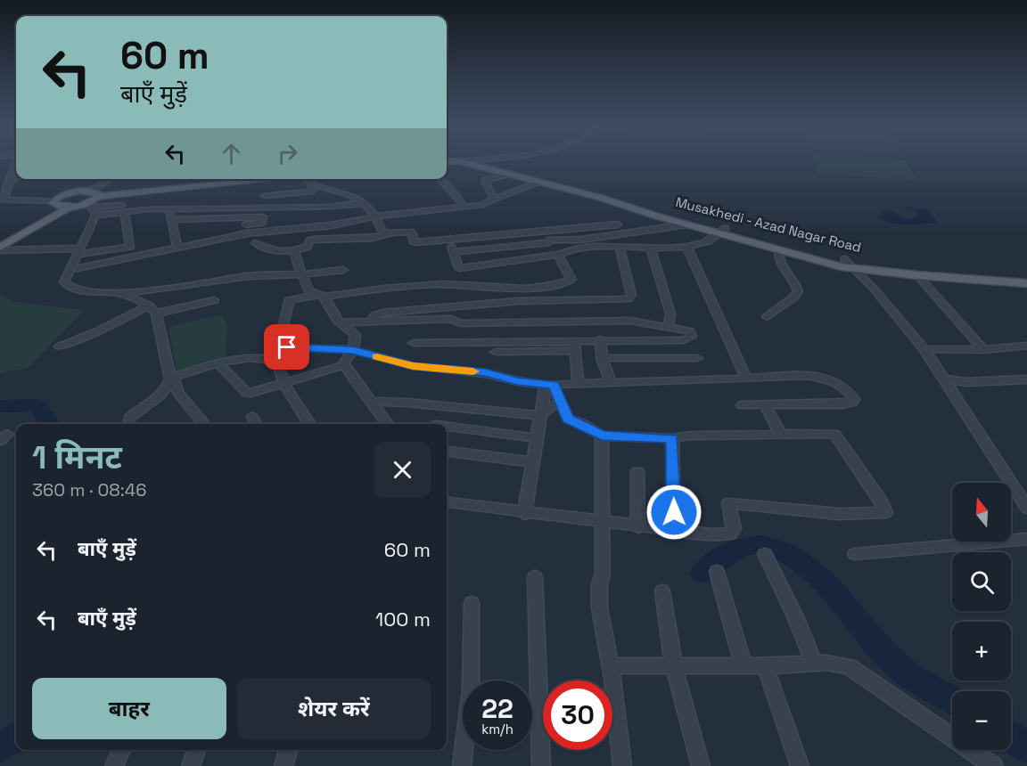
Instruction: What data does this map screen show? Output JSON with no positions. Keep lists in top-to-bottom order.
{
  "streets": {
    "main road": ["Musakhedi - Azad Nagar Road"]
  },
  "north": "top",
  "page": {
    "turn": ["60 m", "बाएँ मुड़ें"],
    "heading": ["1 मिनट", "360 m · 08:46"],
    "map_buttons": ["+", "−"],
    "list": [
      {
        "name": "बाएँ मुड़ें",
        "value": "60 m"
      },
      {
        "name": "बाएँ मुड़ें",
        "value": "100 m"
      }
    ],
    "buttons": ["बाहर", "शेयर करें"],
    "speed": "22 km/h",
    "limit": "30"
  }
}
